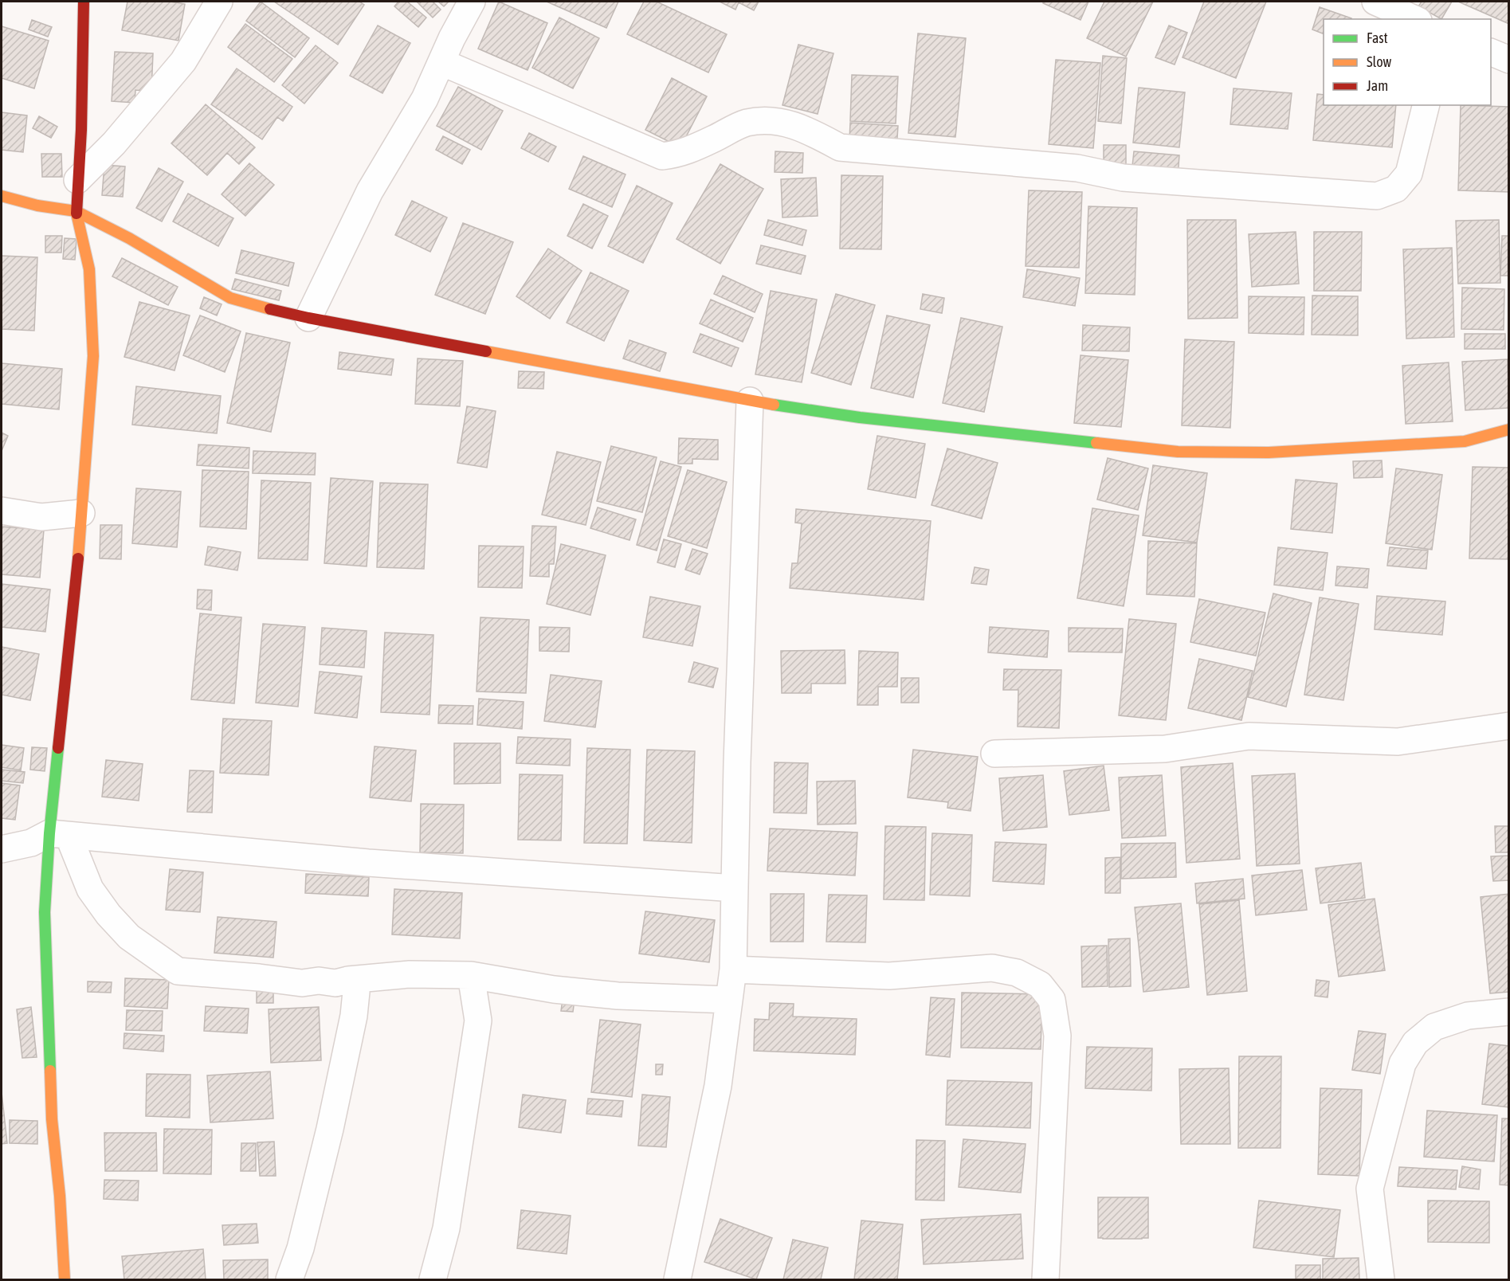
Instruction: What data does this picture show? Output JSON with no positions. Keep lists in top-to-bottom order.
{
  "legend": ["Fast", "Slow", "Jam"]
}
